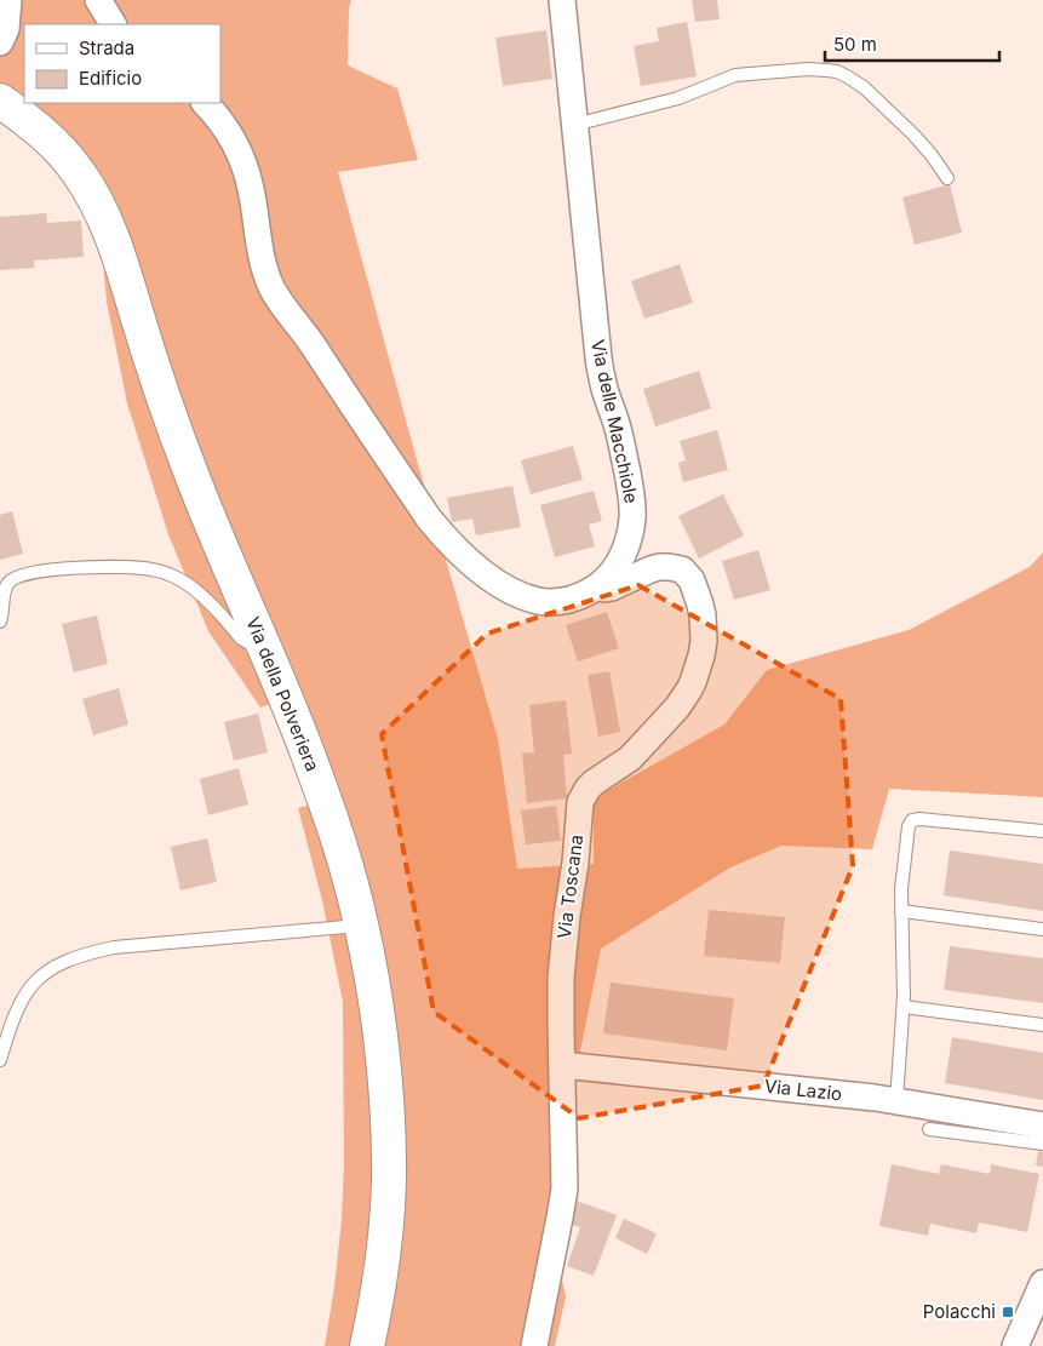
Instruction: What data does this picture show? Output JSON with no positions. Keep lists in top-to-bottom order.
{
  "streets": {
    "main road": ["Via della Polveriera"],
    "street": ["Via delle Macchiole", "Via Toscana", "Via Lazio"]
  },
  "crossings": [
    ["Via delle Macchiole", "Via Toscana"],
    ["Via Toscana", "Via Lazio"]
  ],
  "places": {
    "transit": ["Polacchi"]
  },
  "legend": ["Strada", "Edificio"],
  "scale_bar": "50 m"
}
